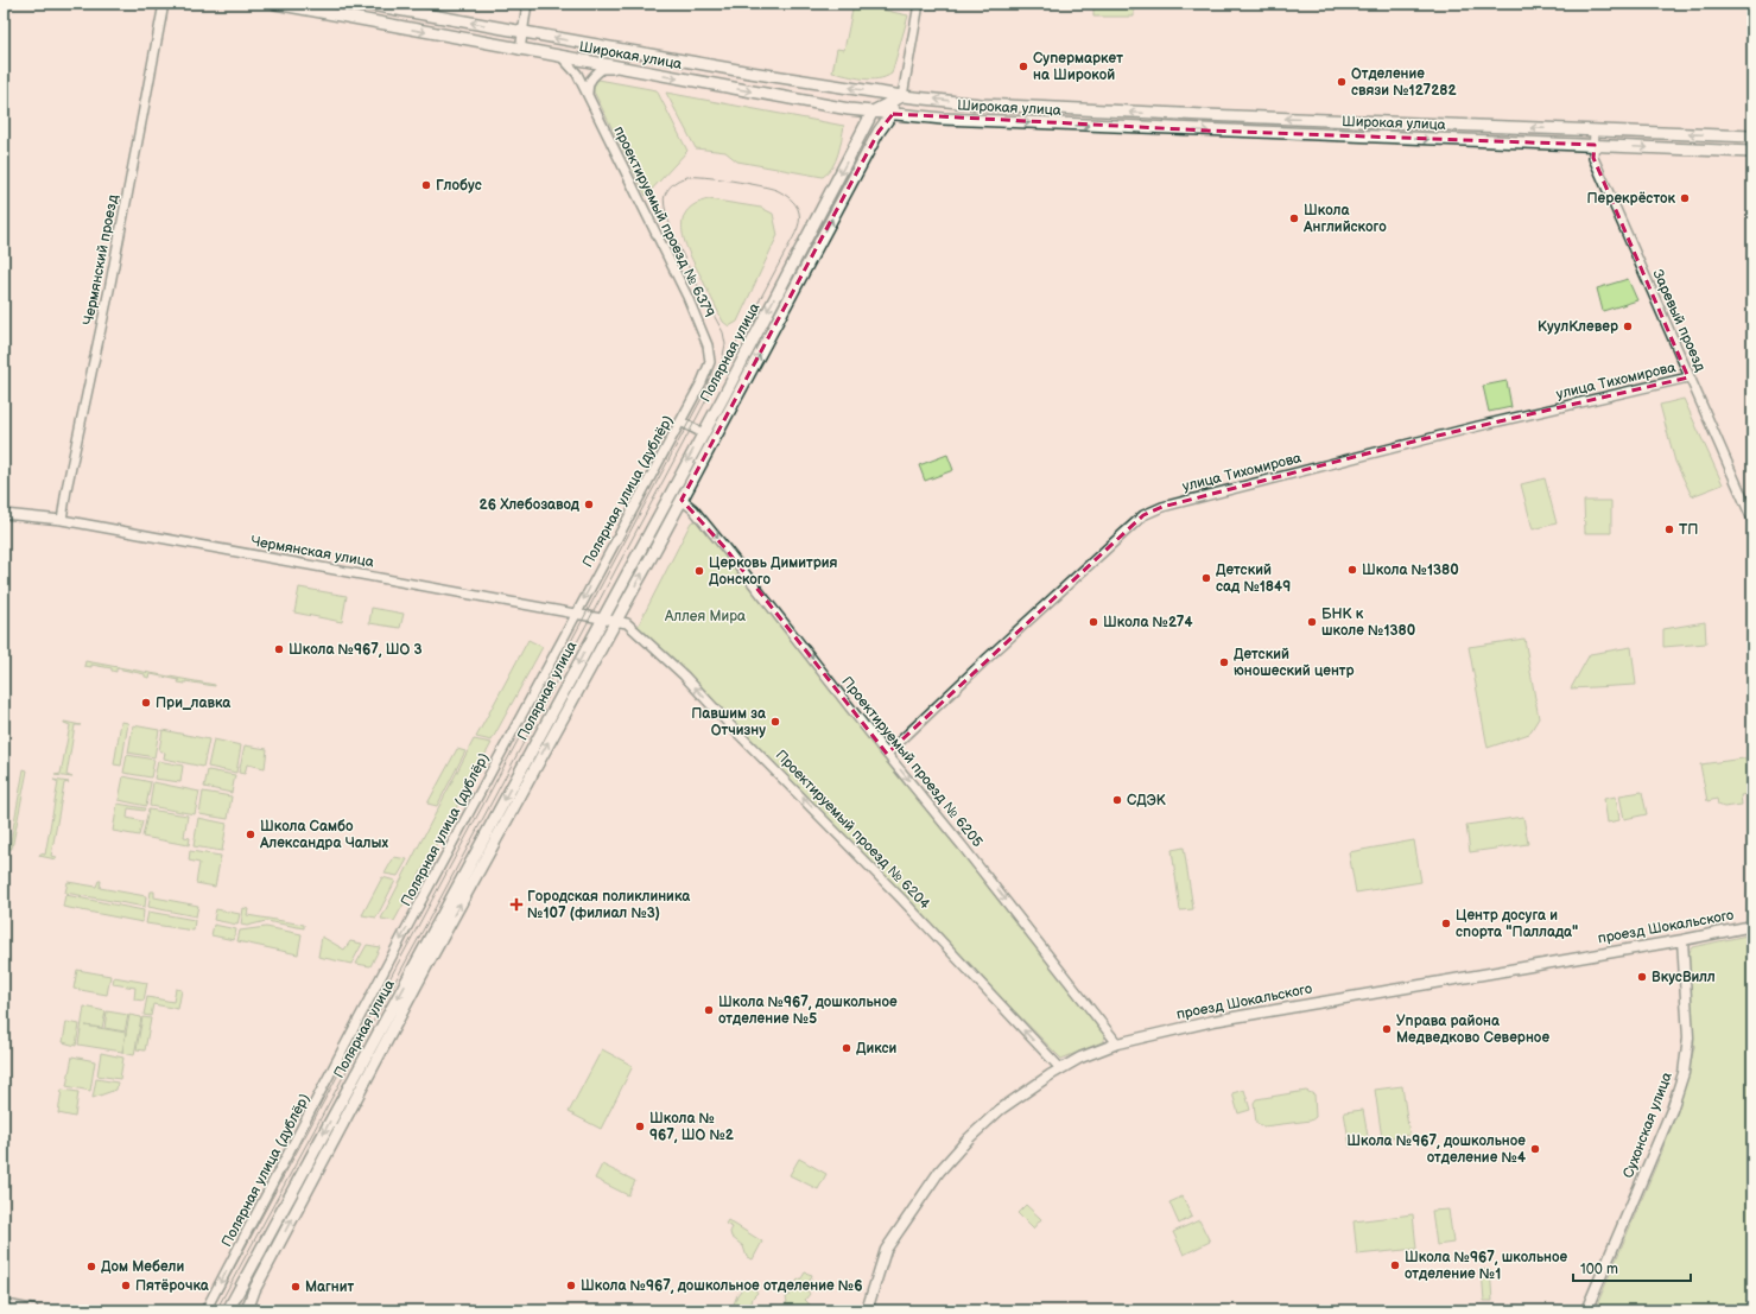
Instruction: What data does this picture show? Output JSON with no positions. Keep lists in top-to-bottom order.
{
  "streets": {
    "main road": ["Широкая улица", "Полярная улица"],
    "street": [
      "проектируемый проезд № 6379",
      "Чермянский проезд",
      "Заревый проезд",
      "улица Тихомирова",
      "Полярная улица (дублёр)",
      "Чермянская улица",
      "Проектируемый проезд № 6205",
      "Проектируемый проезд № 6204",
      "проезд Шокальского",
      "Сухонская улица"
    ]
  },
  "crossings": [
    ["Широкая улица", "проектируемый проезд № 6379"],
    ["Широкая улица", "Заревый проезд"],
    ["Широкая улица", "Полярная улица"],
    ["проектируемый проезд № 6379", "Полярная улица (дублёр)"],
    ["Чермянский проезд", "Чермянская улица"],
    ["Заревый проезд", "улица Тихомирова"],
    ["Полярная улица", "Чермянская улица"],
    ["Полярная улица", "Проектируемый проезд № 6205"],
    ["Полярная улица", "Проектируемый проезд № 6204"],
    ["улица Тихомирова", "Проектируемый проезд № 6205"],
    ["Полярная улица (дублёр)", "Чермянская улица"],
    ["Чермянская улица", "Проектируемый проезд № 6204"],
    ["Проектируемый проезд № 6205", "проезд Шокальского"],
    ["Проектируемый проезд № 6204", "проезд Шокальского"],
    ["проезд Шокальского", "Сухонская улица"]
  ],
  "one_way": ["Полярная улица (дублёр)", "Проектируемый проезд № 6205", "Проектируемый проезд № 6204"],
  "parks": ["Аллея Мира"],
  "places": {
    "other": [
      "Супермаркет на Широкой",
      "Отделение связи №127282",
      "Глобус",
      "Перекрёсток",
      "Школа Английского",
      "КуулКлевер",
      "26 Хлебозавод",
      "ТП",
      "Школа №1380",
      "Церковь Димитрия Донского",
      "Детский сад №1849",
      "Школа №274",
      "БНК к школе №1380",
      "Школа №967, ШО 3",
      "Детский юношеский центр",
      "При_лавка",
      "Павшим за Отчизну",
      "СДЭК",
      "Школа Самбо Александра Чалых",
      "Центр досуга и спорта \"Паллада\"",
      "ВкусВилл",
      "Школа №967, дошкольное отделение №5",
      "Управа района Медведково Северное",
      "Дикси",
      "Школа № 967, ШО №2",
      "Школа №967, дошкольное отделение №4",
      "Школа №967, школьное отделение №1",
      "Дом Мебели",
      "Пятёрочка",
      "Школа №967, дошкольное отделение №6",
      "Магнит"
    ],
    "health": ["Городская поликлиника №107 (филиал №3)"]
  },
  "scale_bar": "100 m"
}
